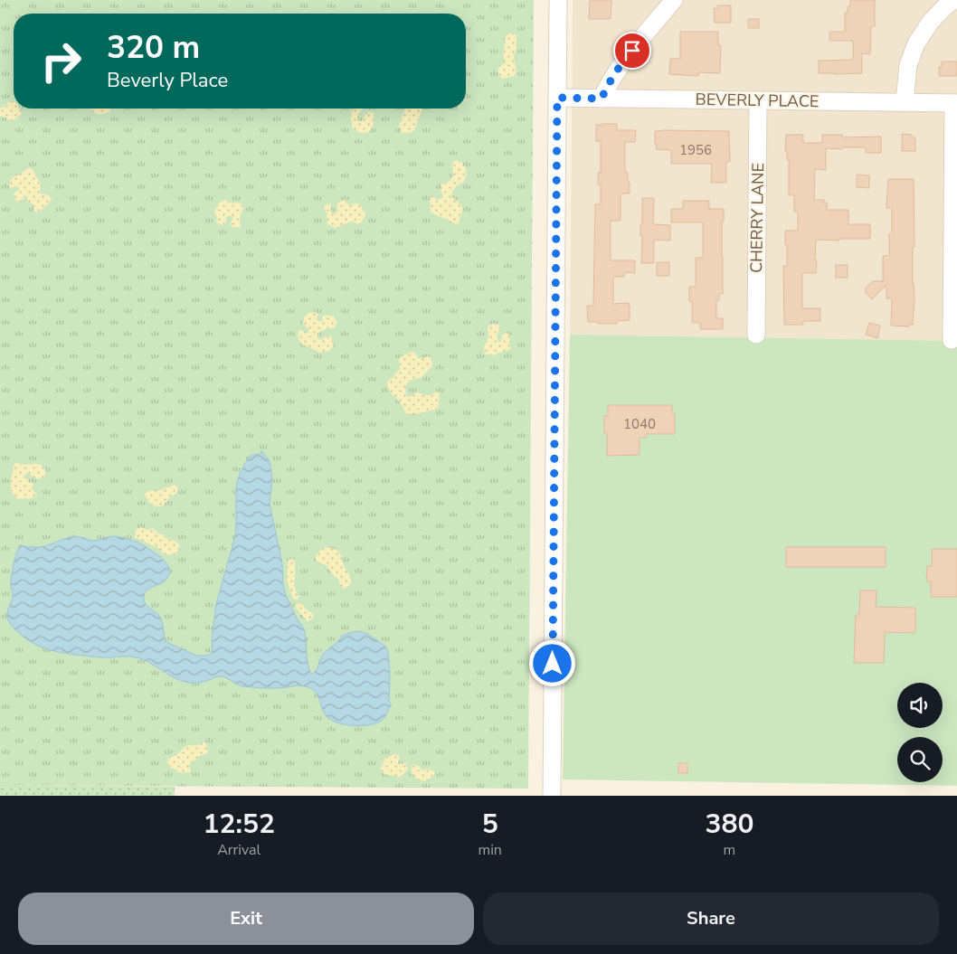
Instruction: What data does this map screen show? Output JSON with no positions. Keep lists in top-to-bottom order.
{
  "streets": {
    "street": ["BEVERLY PLACE", "CHERRY LANE"]
  },
  "crossings": [
    ["BEVERLY PLACE", "CHERRY LANE"]
  ],
  "house_numbers": ["1956", "1040"],
  "page": {
    "turn": ["320 m", "Beverly Place"],
    "eta": [
      "12:52",
      "Arrival",
      "5",
      "min",
      "380",
      "m"
    ],
    "buttons": ["Exit", "Share"]
  }
}
